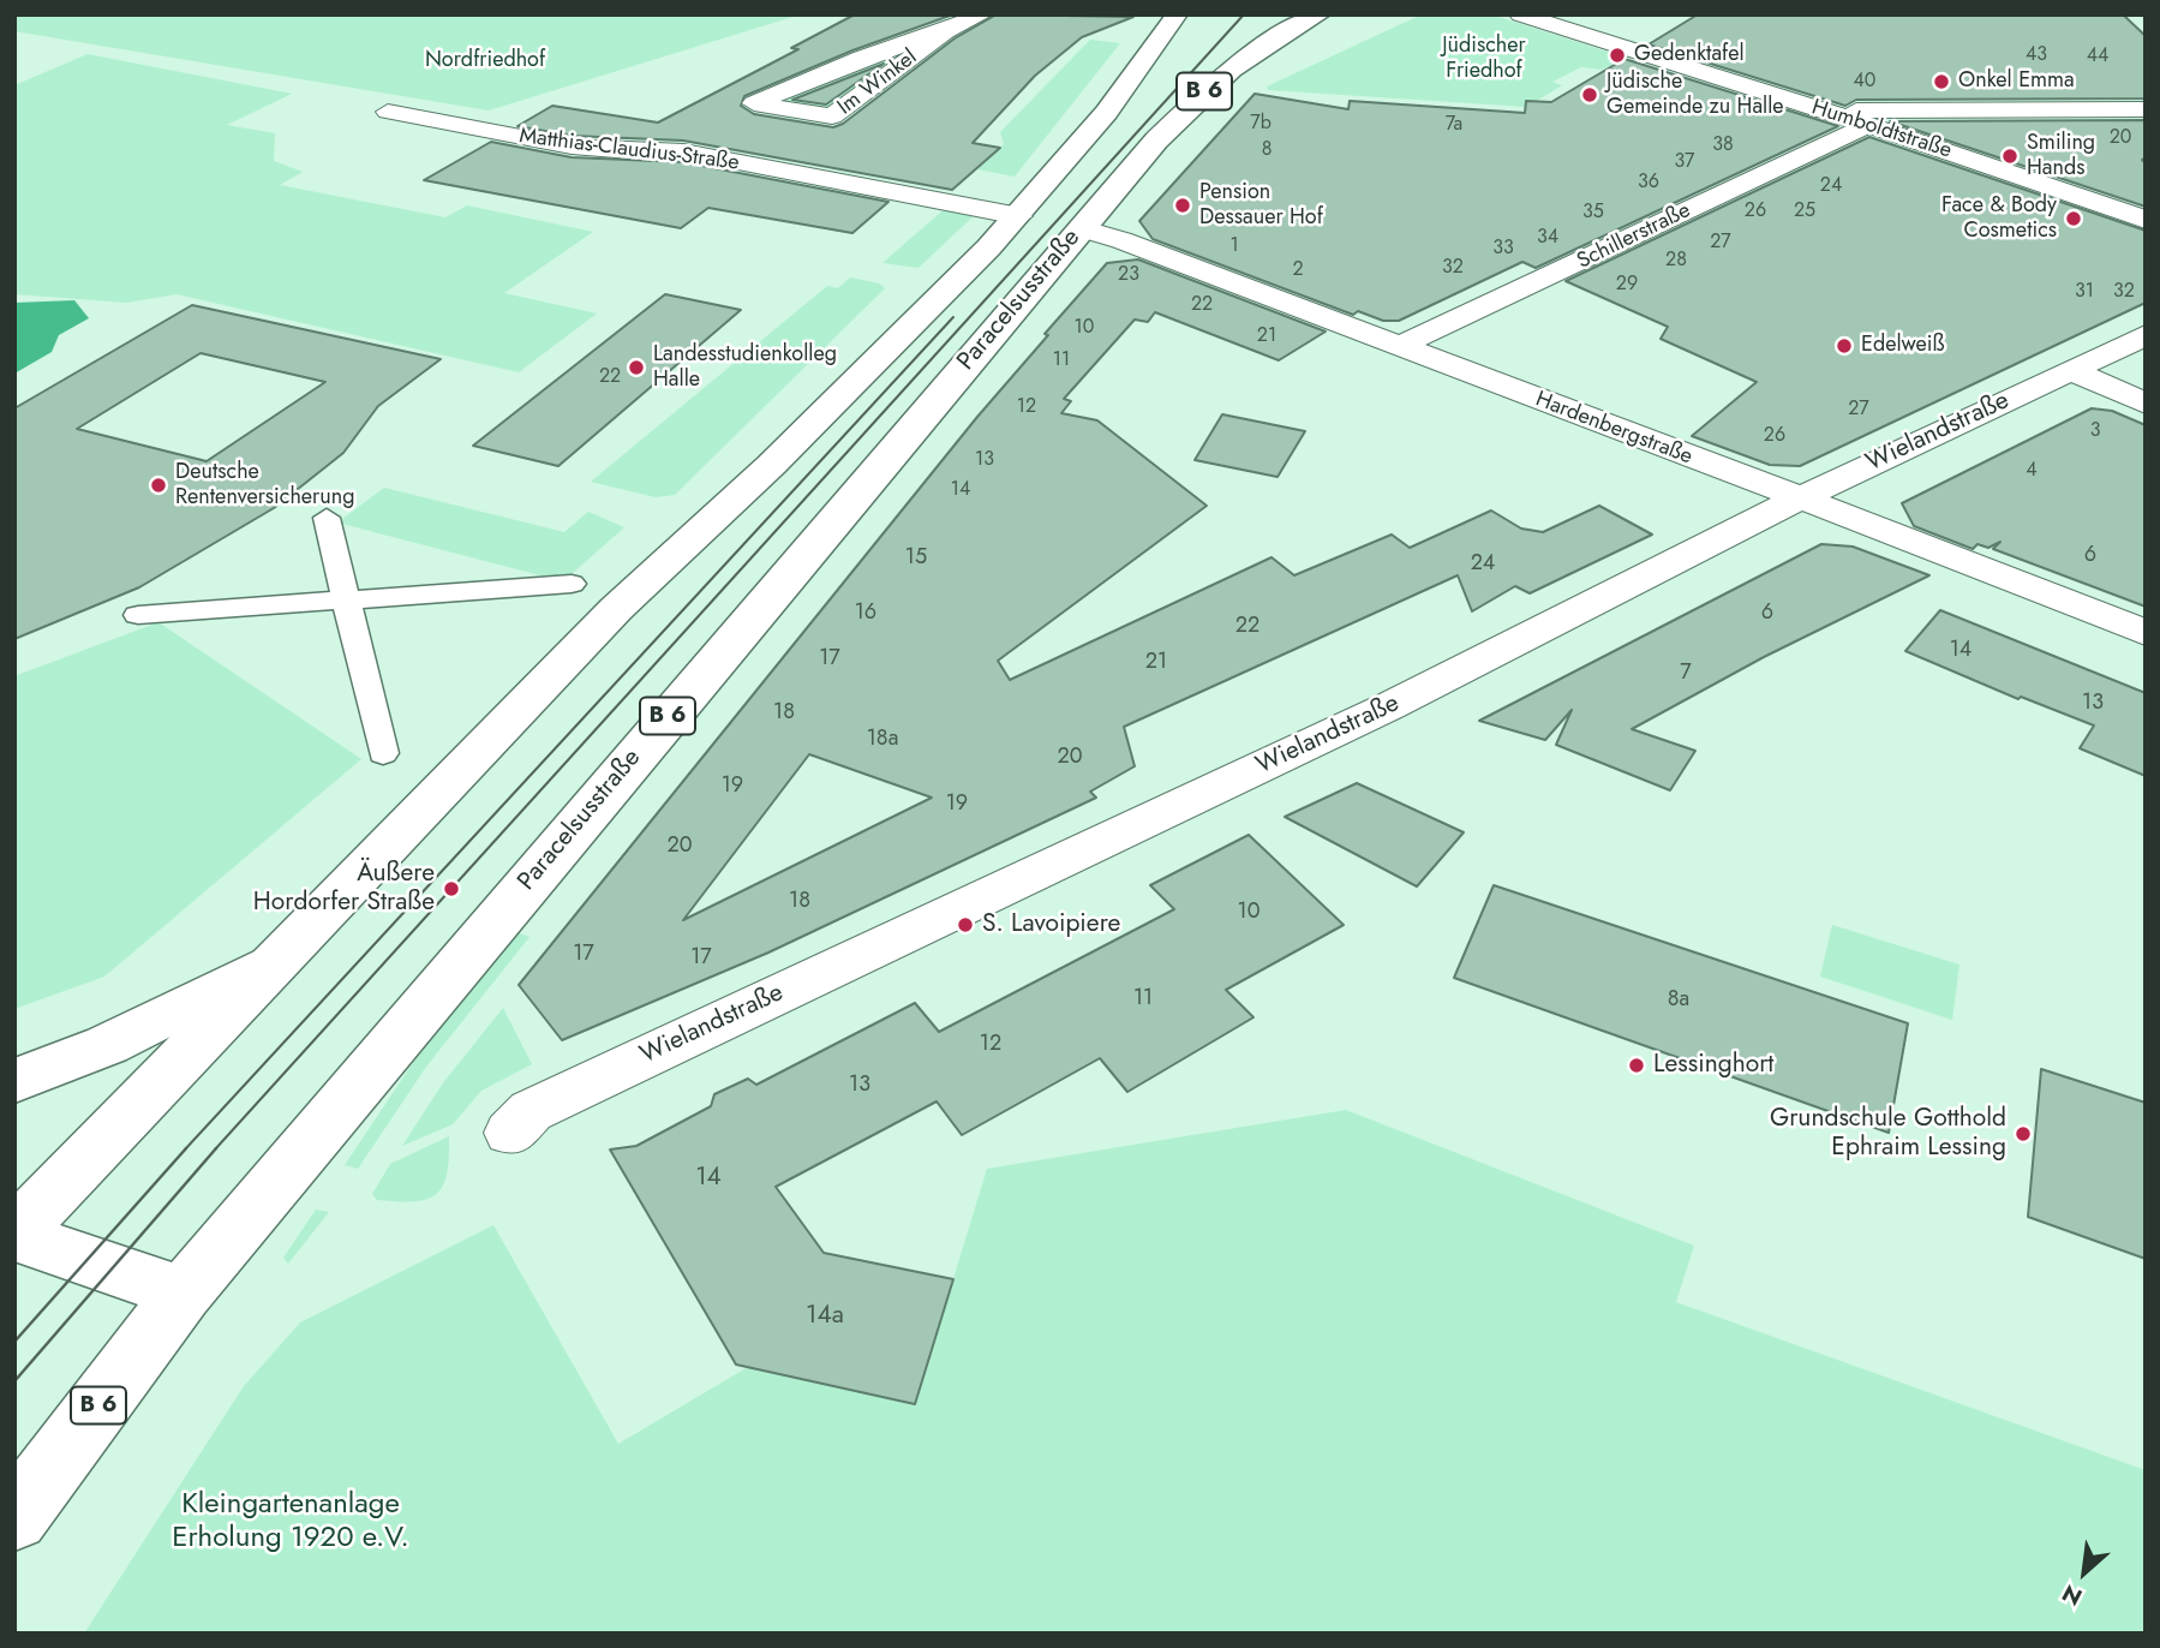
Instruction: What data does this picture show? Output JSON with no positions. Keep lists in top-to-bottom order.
{
  "streets": {
    "main road": ["B 6", "Paracelsusstraße"],
    "street": [
      "Im Winkel",
      "Humboldtstraße",
      "Matthias-Claudius-Straße",
      "Schillerstraße",
      "Hardenbergstraße",
      "Wielandstraße"
    ]
  },
  "crossings": [
    ["Im Winkel", "Matthias-Claudius-Straße"],
    ["B 6", "Matthias-Claudius-Straße"],
    ["Humboldtstraße", "Schillerstraße"],
    ["Schillerstraße", "Hardenbergstraße"],
    ["Paracelsusstraße", "Hardenbergstraße"],
    ["Hardenbergstraße", "Wielandstraße"]
  ],
  "parks": ["Jüdischer Friedhof", "Nordfriedhof", "Kleingartenanlage Erholung 1920 e.V."],
  "places": [
    "Gedenktafel",
    "Onkel Emma",
    "Jüdische Gemeinde zu Halle",
    "Smiling Hands",
    "Pension Dessauer Hof",
    "Face & Body Cosmetics",
    "Edelweiß",
    "Landesstudienkolleg Halle",
    "Deutsche Rentenversicherung",
    "Äußere Hordorfer Straße",
    "S. Lavoipiere",
    "Lessinghort",
    "Grundschule Gotthold Ephraim Lessing"
  ],
  "house_numbers": [
    "43",
    "44",
    "40",
    "7b",
    "7a",
    "20",
    "38",
    "8",
    "37",
    "36",
    "24",
    "26",
    "25",
    "35",
    "34",
    "27",
    "1",
    "33",
    "28",
    "32",
    "2",
    "23",
    "29",
    "31",
    "32",
    "22",
    "10",
    "21",
    "11",
    "22",
    "12",
    "27",
    "3",
    "26",
    "13",
    "4",
    "14",
    "6",
    "15",
    "24",
    "16",
    "6",
    "22",
    "14",
    "17",
    "21",
    "7",
    "13",
    "18",
    "18a",
    "20",
    "19",
    "19",
    "20",
    "18",
    "10",
    "17",
    "17",
    "11",
    "8a",
    "12",
    "13",
    "14",
    "14a"
  ],
  "north": "bottom left"
}
